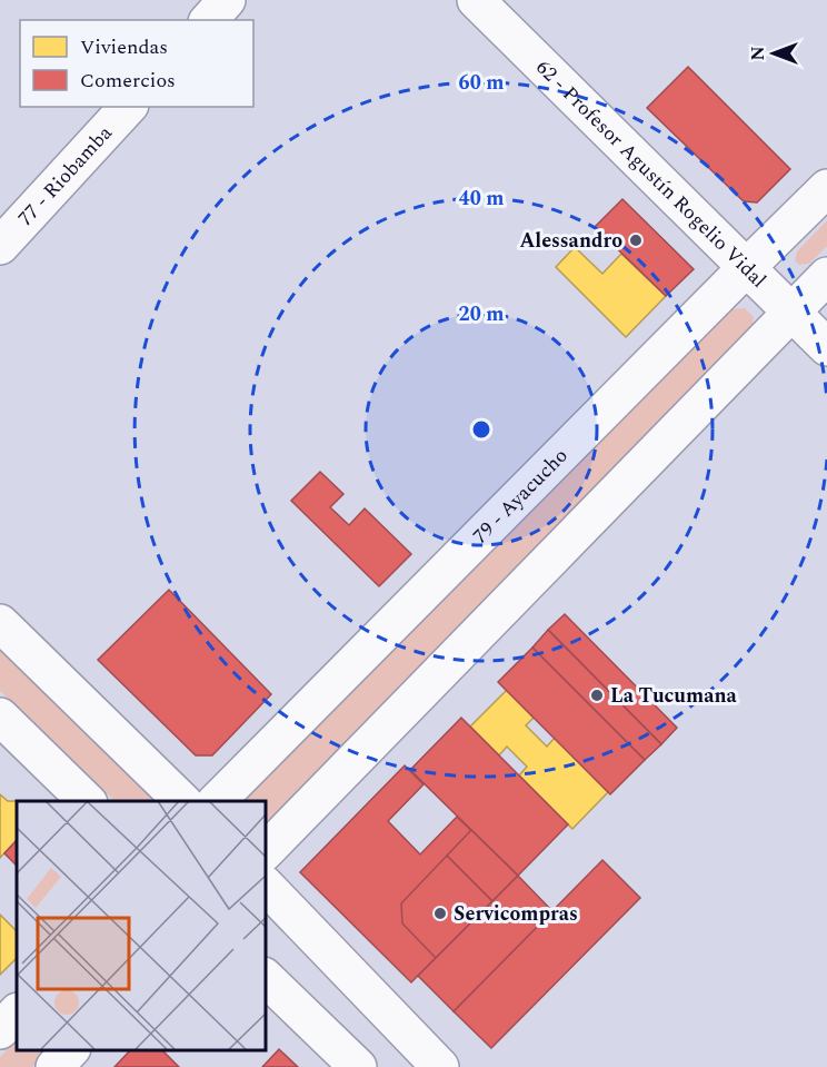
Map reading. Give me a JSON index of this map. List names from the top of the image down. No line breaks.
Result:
{"streets":{"main road":["62 - Profesor Agustín Rogelio Vidal","77 - Riobamba","79 - Ayacucho"]},"crossings":[["62 - Profesor Agustín Rogelio Vidal","79 - Ayacucho"]],"places":["Alessandro","La Tucumana","Servicompras"],"legend":["Viviendas","Comercios"],"north":"left","rings":["60 m","40 m","20 m"]}
